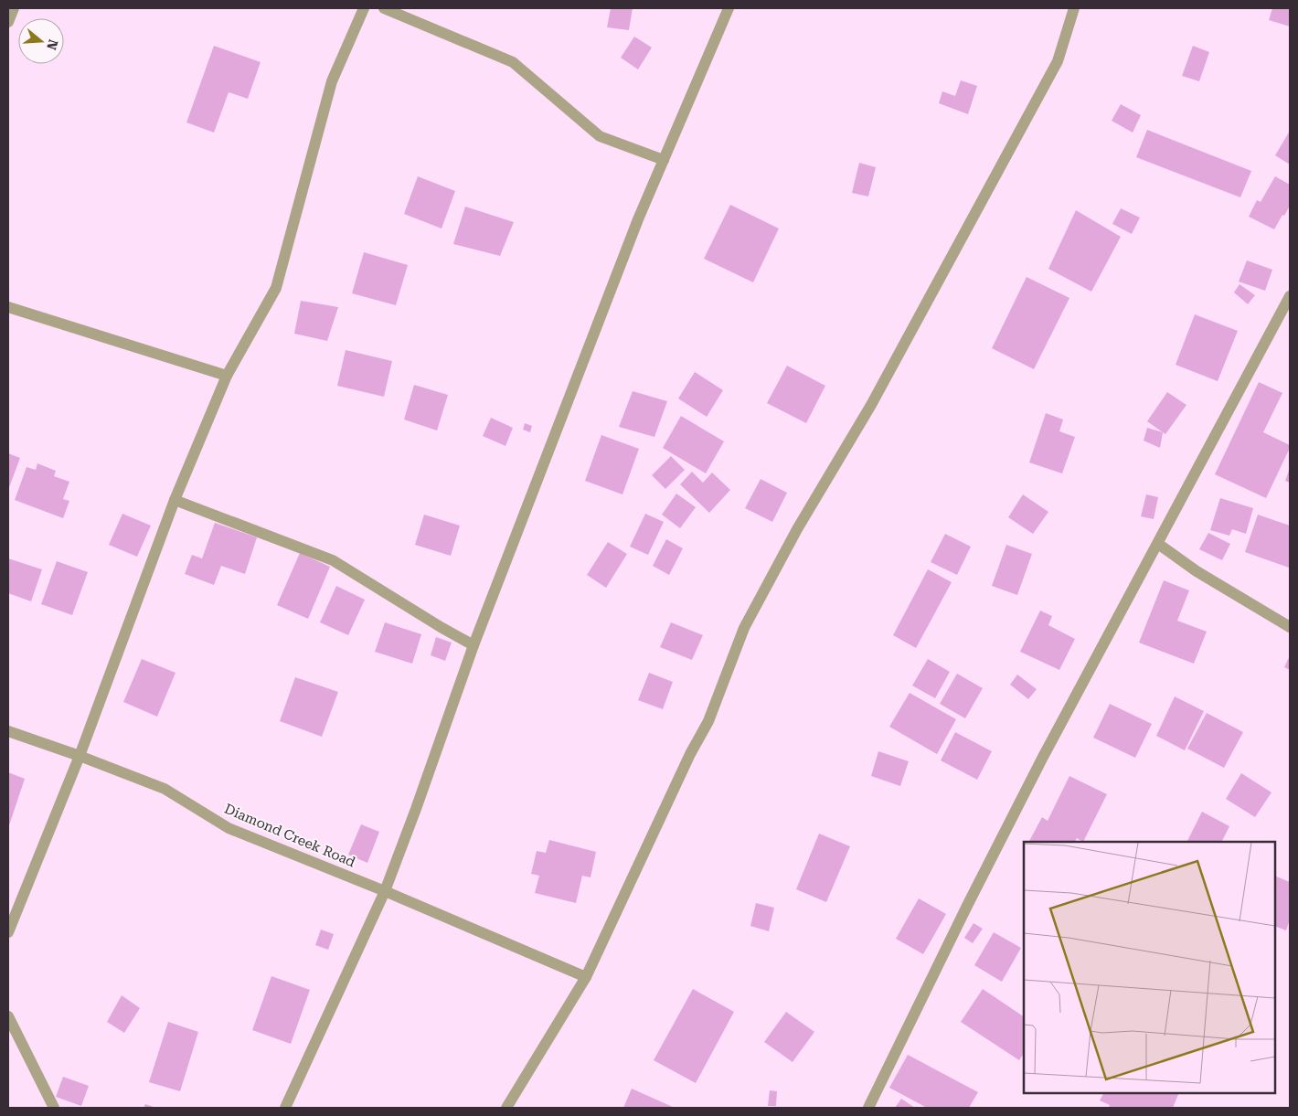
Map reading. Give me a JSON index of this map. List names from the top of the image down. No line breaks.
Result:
{"streets":{"street":["Diamond Creek Road"]},"north":"right"}
